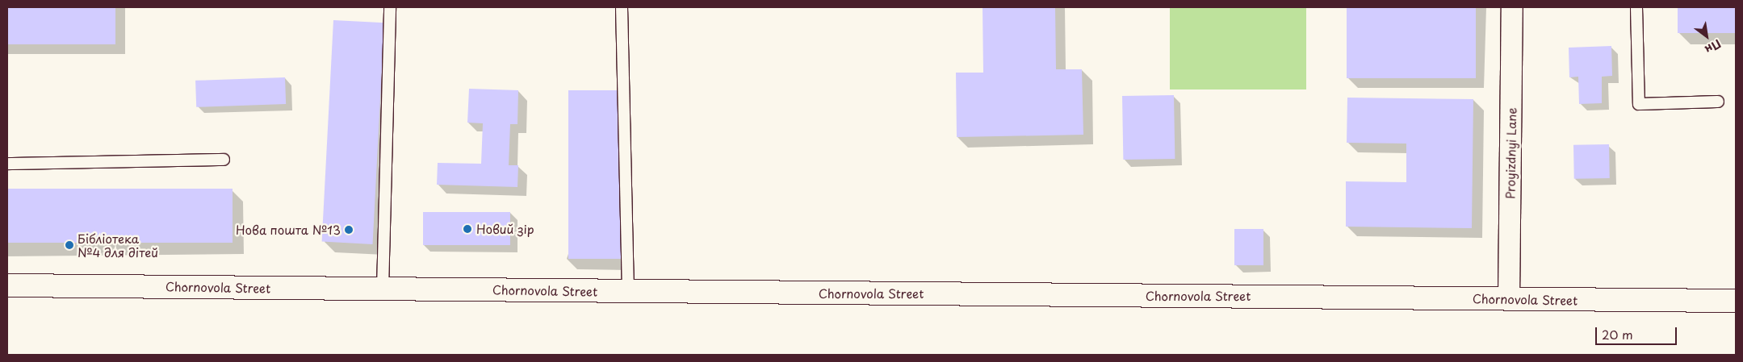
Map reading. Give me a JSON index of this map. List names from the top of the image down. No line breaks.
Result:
{"streets":{"street":["Proyizdnyi Lane","Chornovola Street"]},"crossings":[["Proyizdnyi Lane","Chornovola Street"]],"places":["Новий зір","Нова пошта №13","Бібліотека №4 для дітей"],"scale_bar":"20 m","north":"bottom right"}
